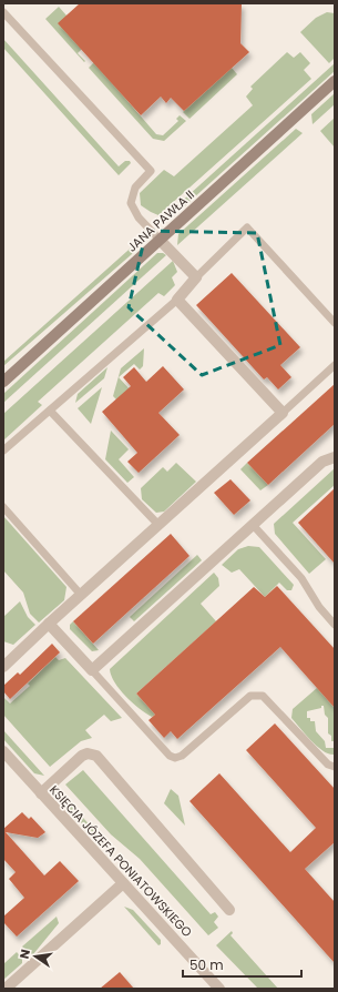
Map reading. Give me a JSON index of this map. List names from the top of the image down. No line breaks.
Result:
{"streets":{"main road":["JANA PAWŁA II"],"street":["KSIĘCIA JÓZEFA PONIATOWSKIEGO"]},"scale_bar":"50 m","north":"left"}
